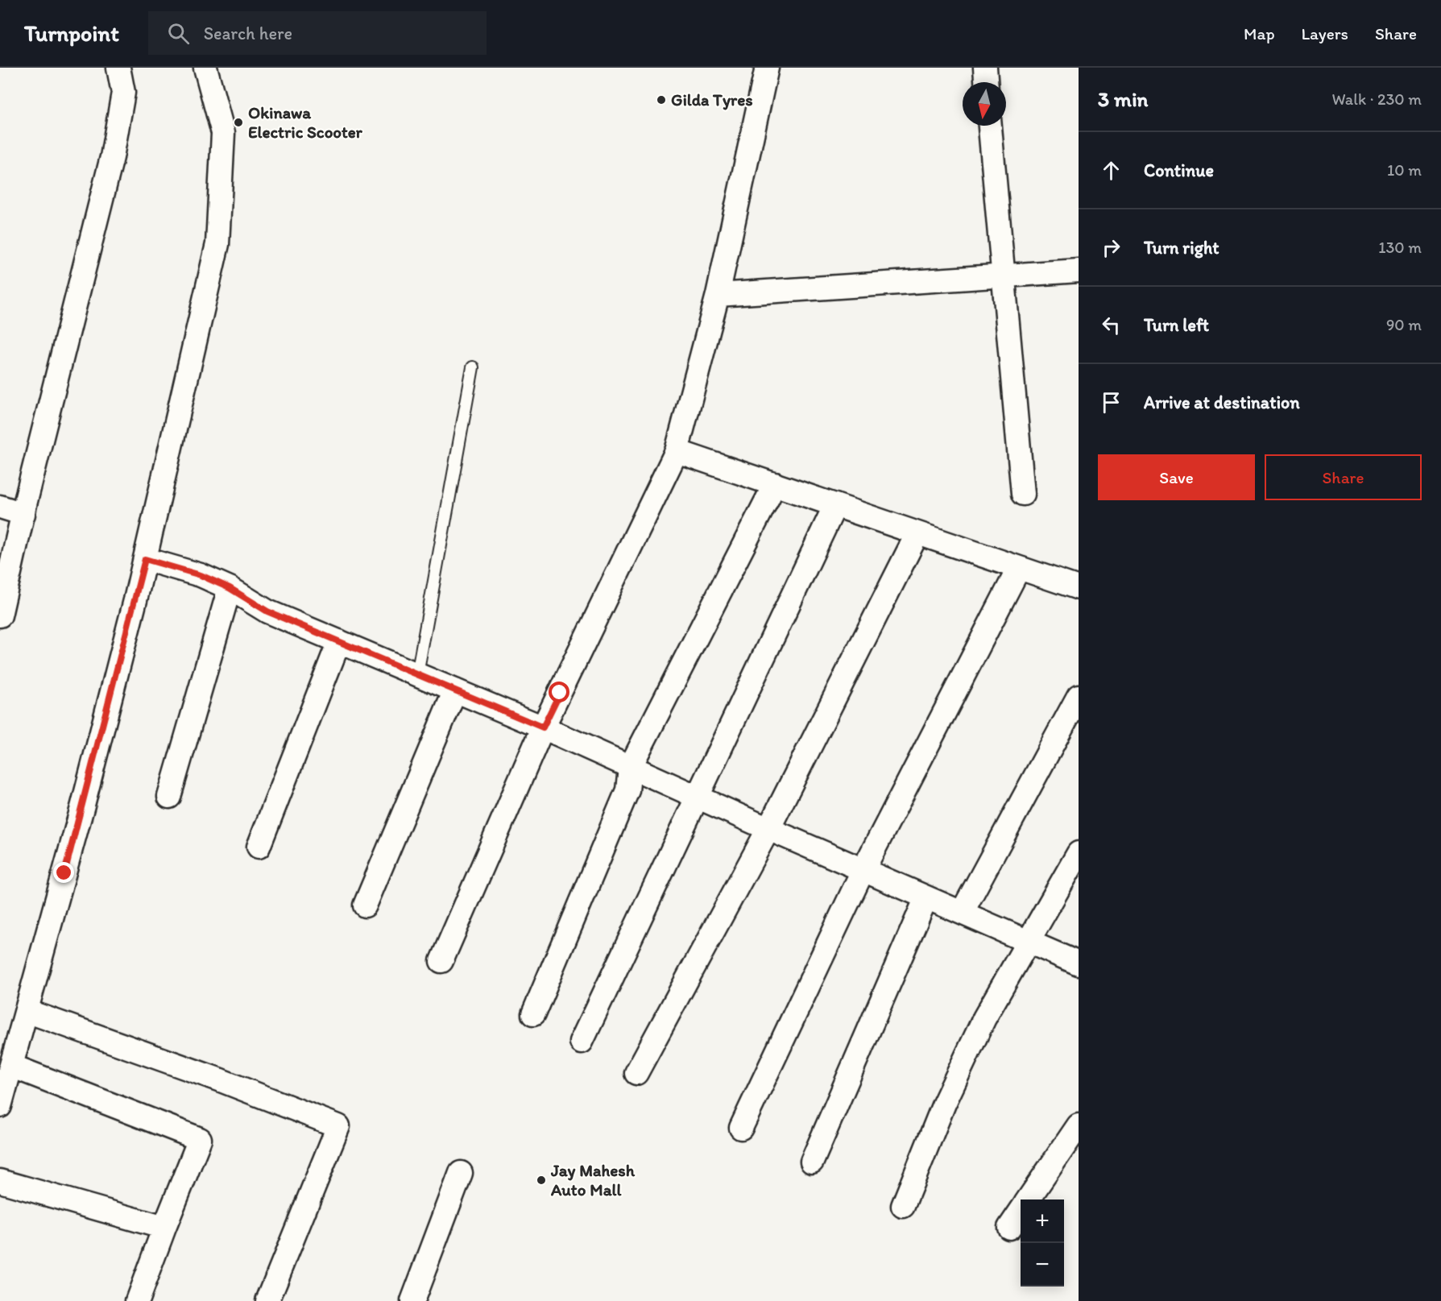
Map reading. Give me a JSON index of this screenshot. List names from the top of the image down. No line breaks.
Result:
{"places":["Gilda Tyres","Okinawa Electric Scooter","Jay Mahesh Auto Mall"],"north":"bottom","page":{"header":"Turnpoint","search":"Search here","nav":["Map","Layers","Share"],"heading":["3 min","Walk · 230 m"],"list":[["Continue","10 m"],["Turn right","130 m"],["Turn left","90 m"],"Arrive at destination"],"buttons":["Save","Share"],"map_buttons":["+","−"]}}
